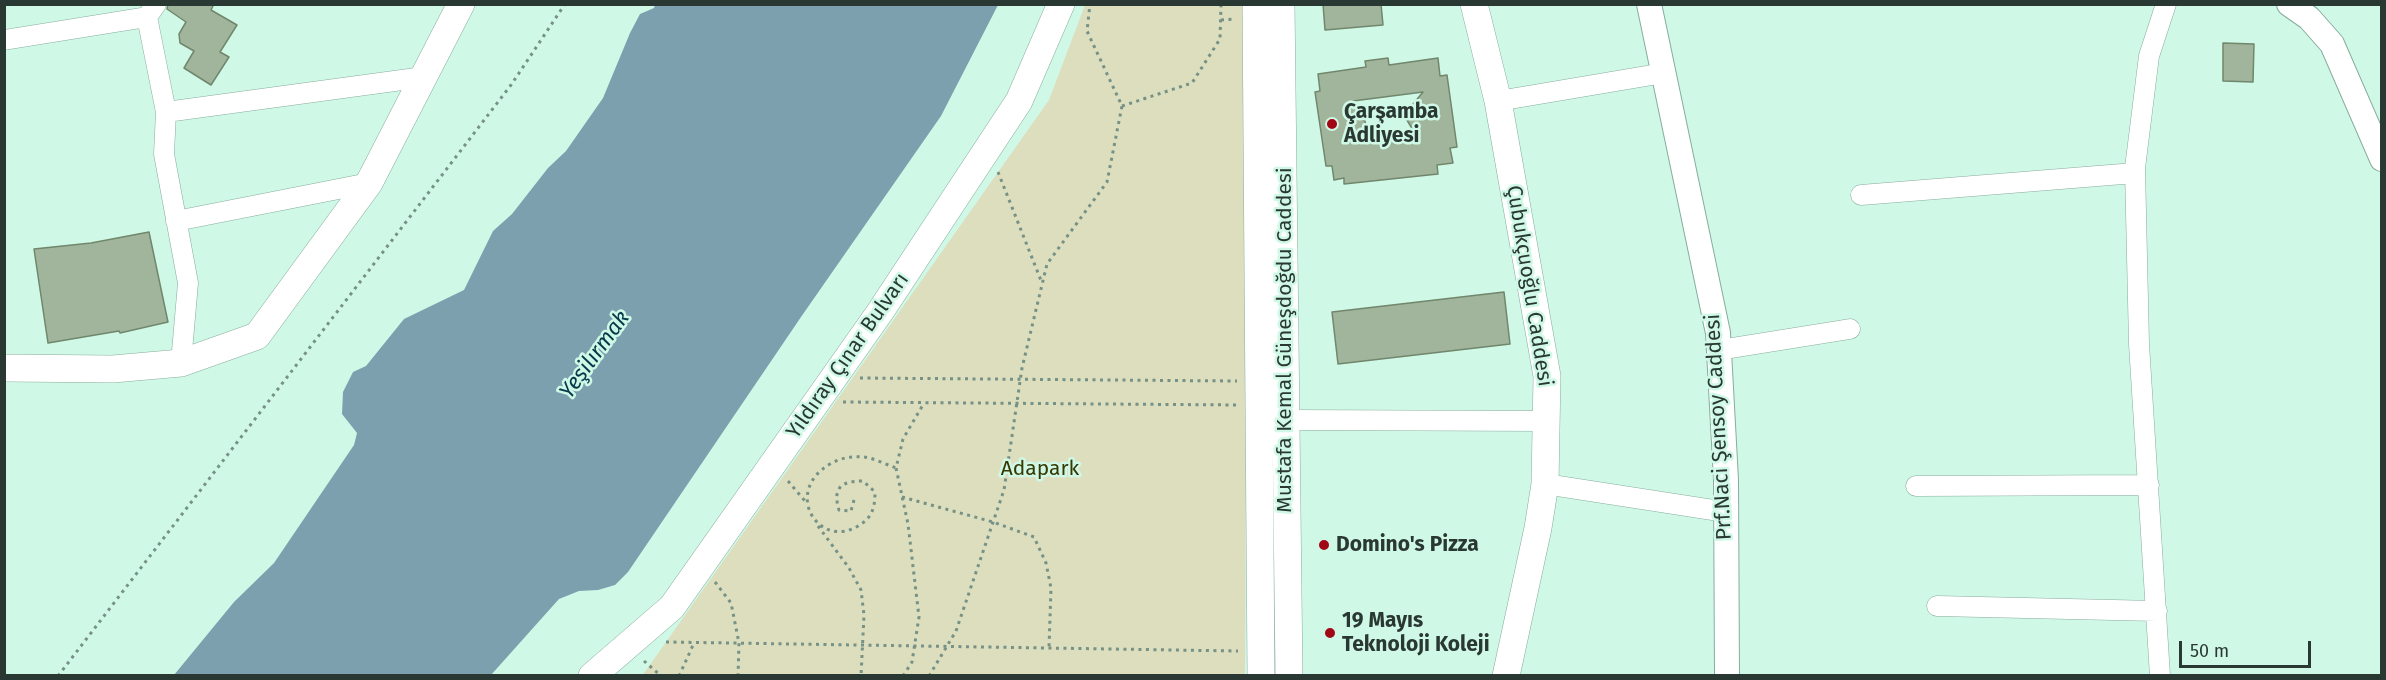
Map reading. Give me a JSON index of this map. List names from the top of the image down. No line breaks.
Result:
{"streets":{"main road":["Çubukçuoğlu Caddesi","Mustafa Kemal Güneşdoğdu Caddesi","Yıldıray Çınar Bulvarı"],"street":["Prf.Naci Şensoy Caddesi"]},"water":["Yeşilırmak"],"parks":["Adapark"],"places":["Çarşamba Adliyesi","Domino's Pizza","19 Mayıs Teknoloji Koleji"],"scale_bar":"50 m"}
